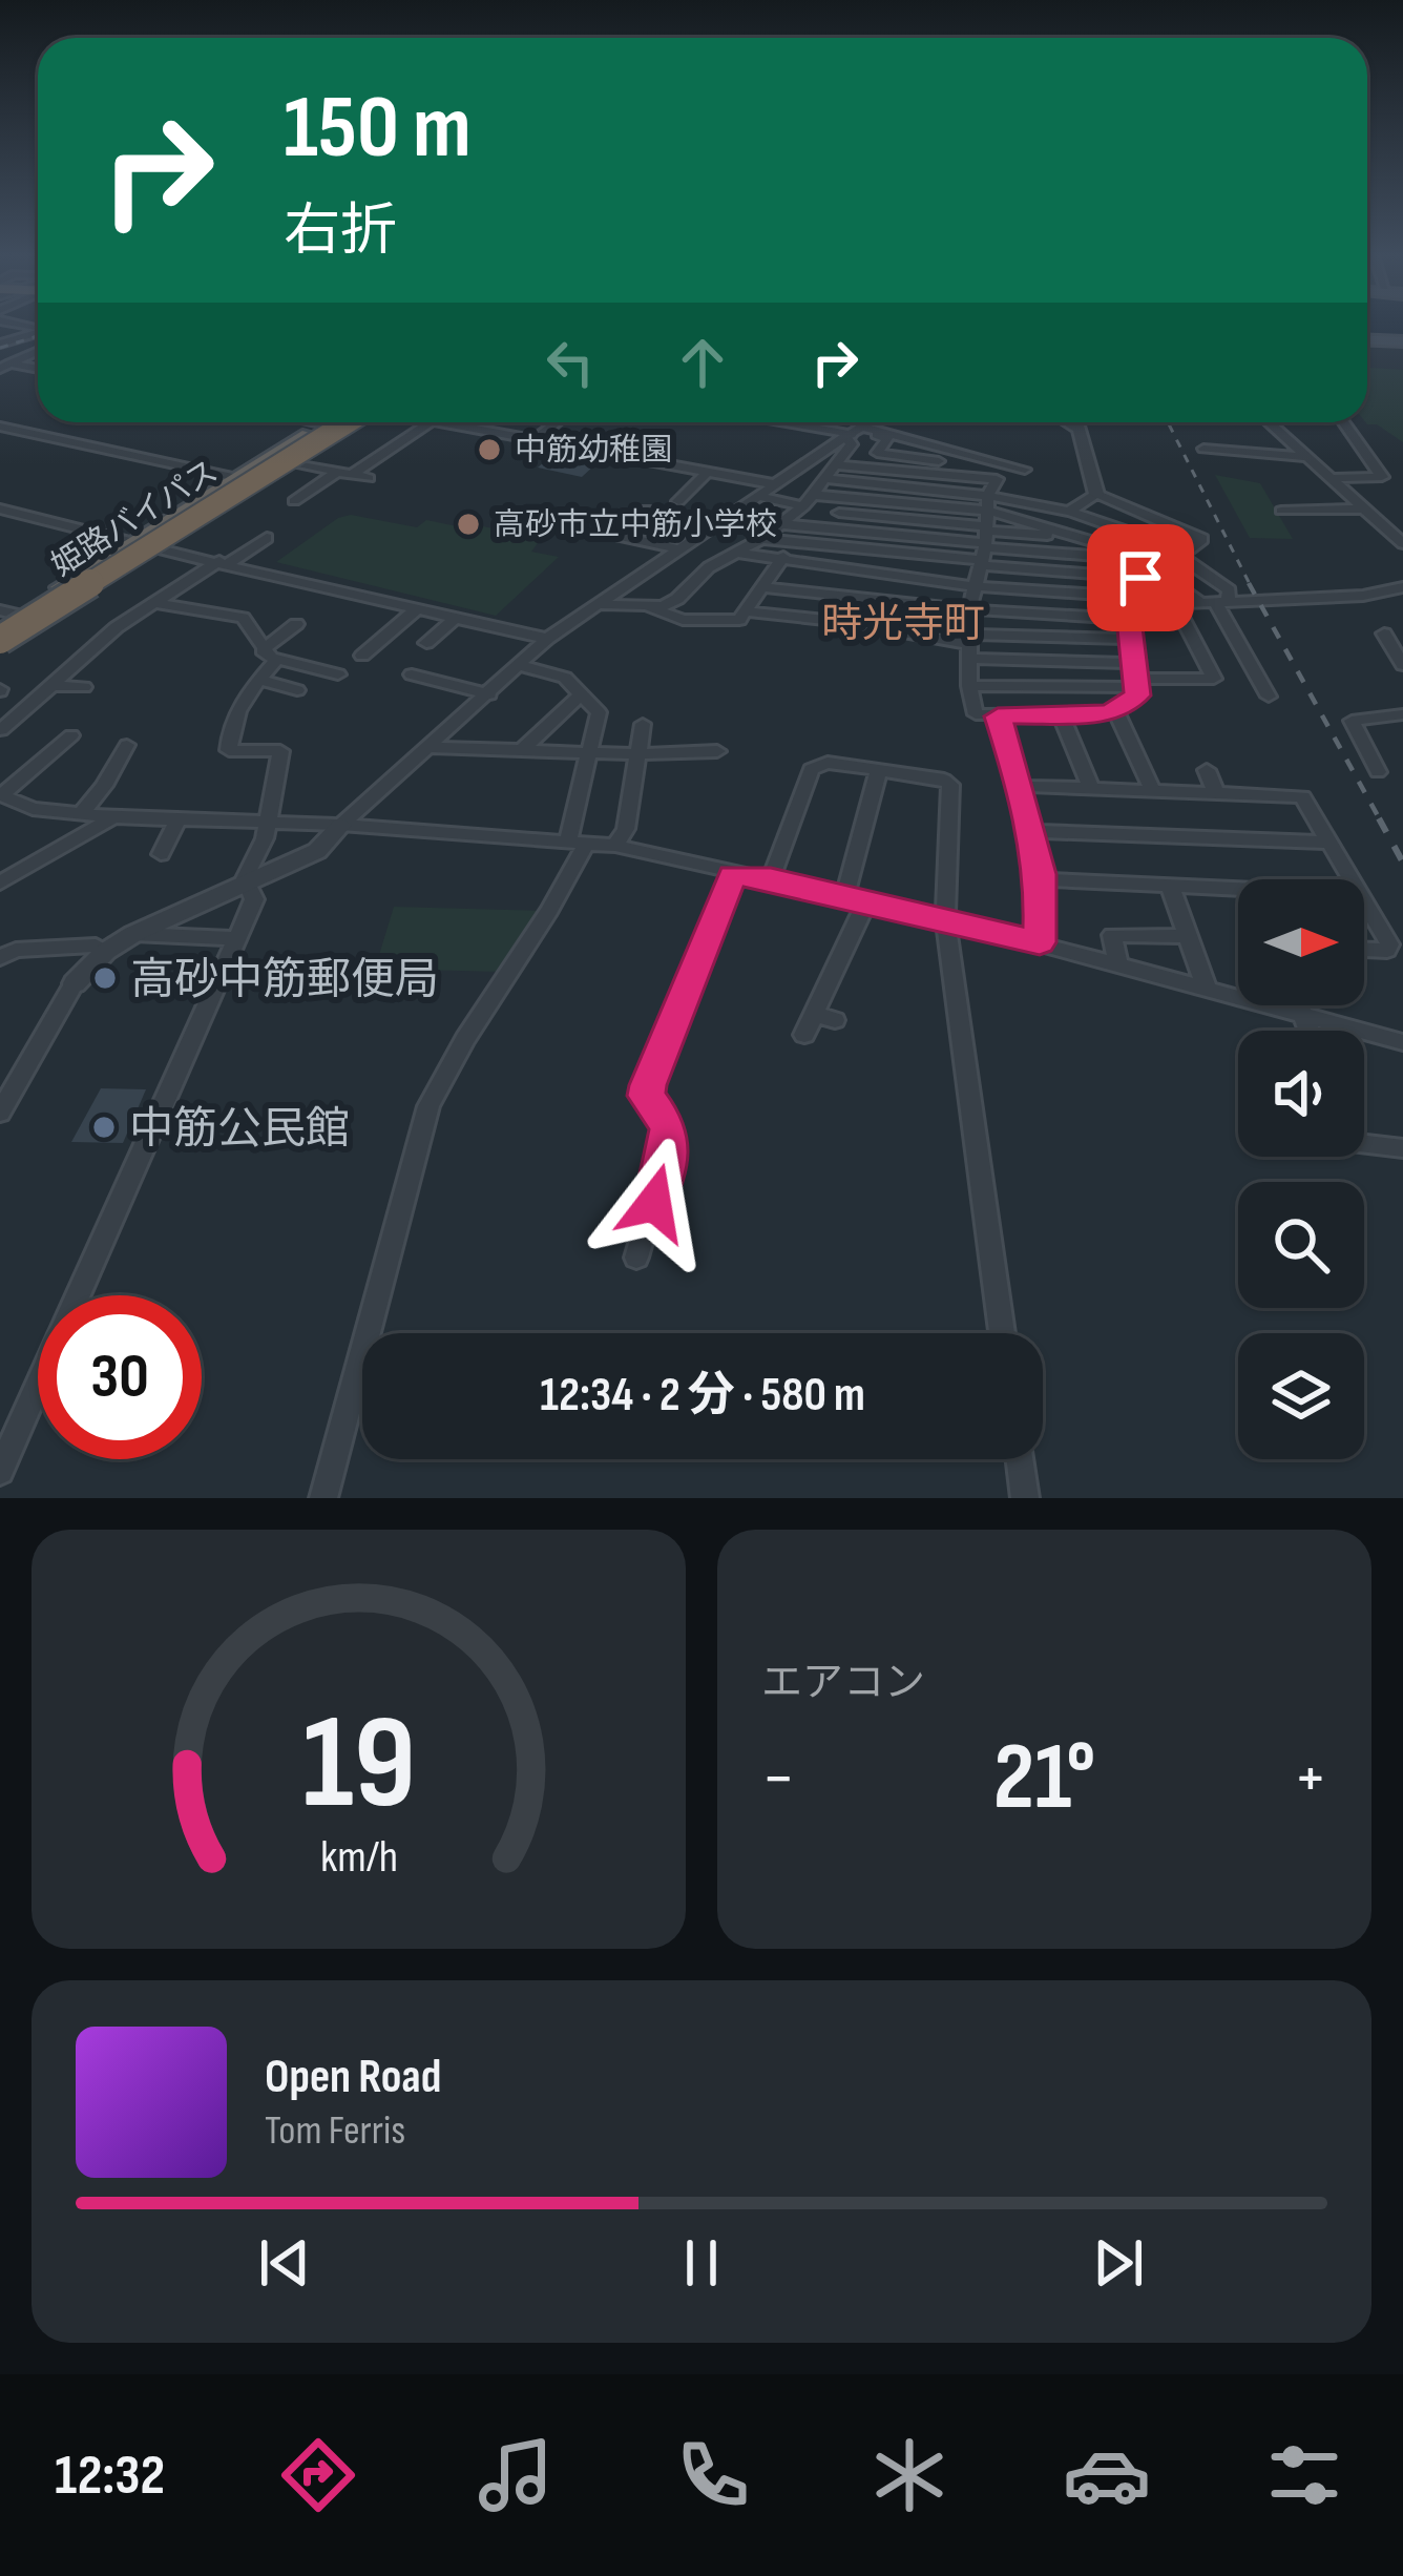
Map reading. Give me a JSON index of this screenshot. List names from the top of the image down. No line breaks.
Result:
{"streets":{"highway":["姫路バイパス"]},"districts":["時光寺町"],"places":["中筋幼稚園","高砂市立中筋小学校","高砂中筋郵便局","中筋公民館"],"north":"right","page":{"turn":["150 m","右折"],"limit":"30","trip":"12:34 · 2 分 · 580 m","tile":"エアコン","heat":["−","21°","+"],"song":["Open Road","Tom Ferris"],"tabs":"12:32","gauge":["19","km/h"]}}
